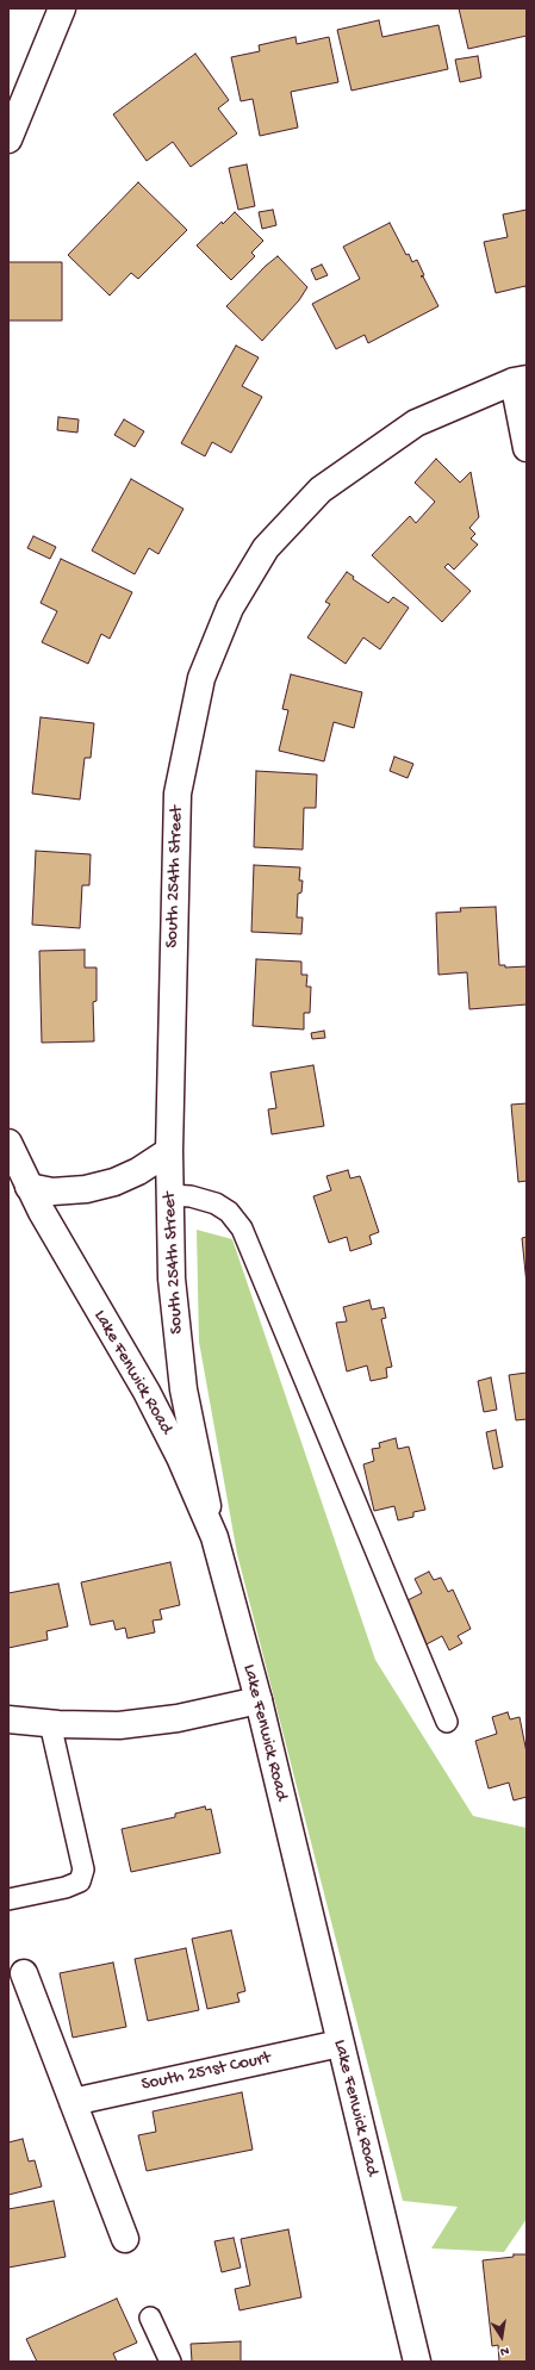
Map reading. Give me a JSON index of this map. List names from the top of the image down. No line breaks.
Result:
{"streets":{"street":["South 254th Street","Lake Fenwick Road","South 251st Court"]},"crossings":[["South 254th Street","Lake Fenwick Road"],["Lake Fenwick Road","South 251st Court"]],"north":"bottom"}
